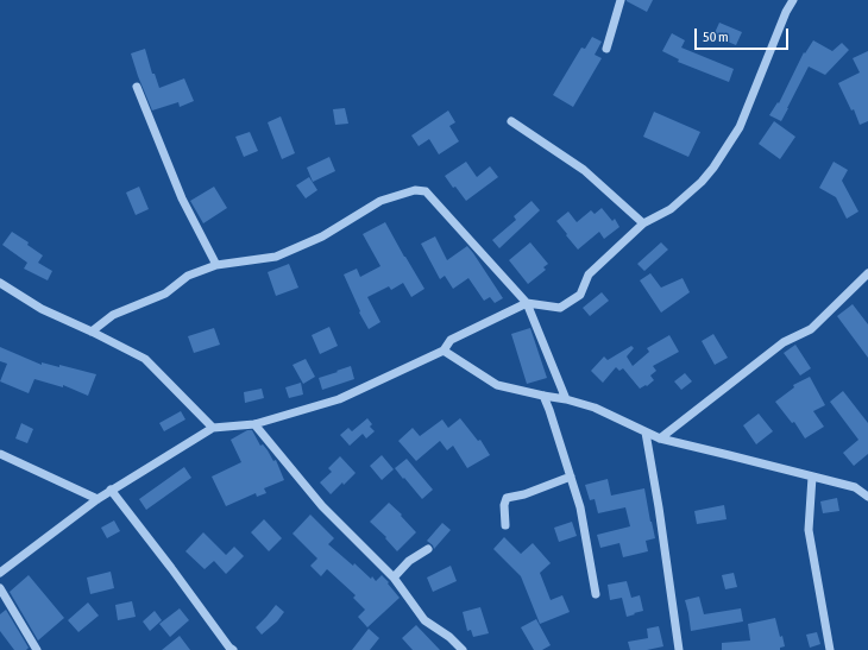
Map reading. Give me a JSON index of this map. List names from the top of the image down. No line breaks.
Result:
{"scale_bar":"50 m"}
